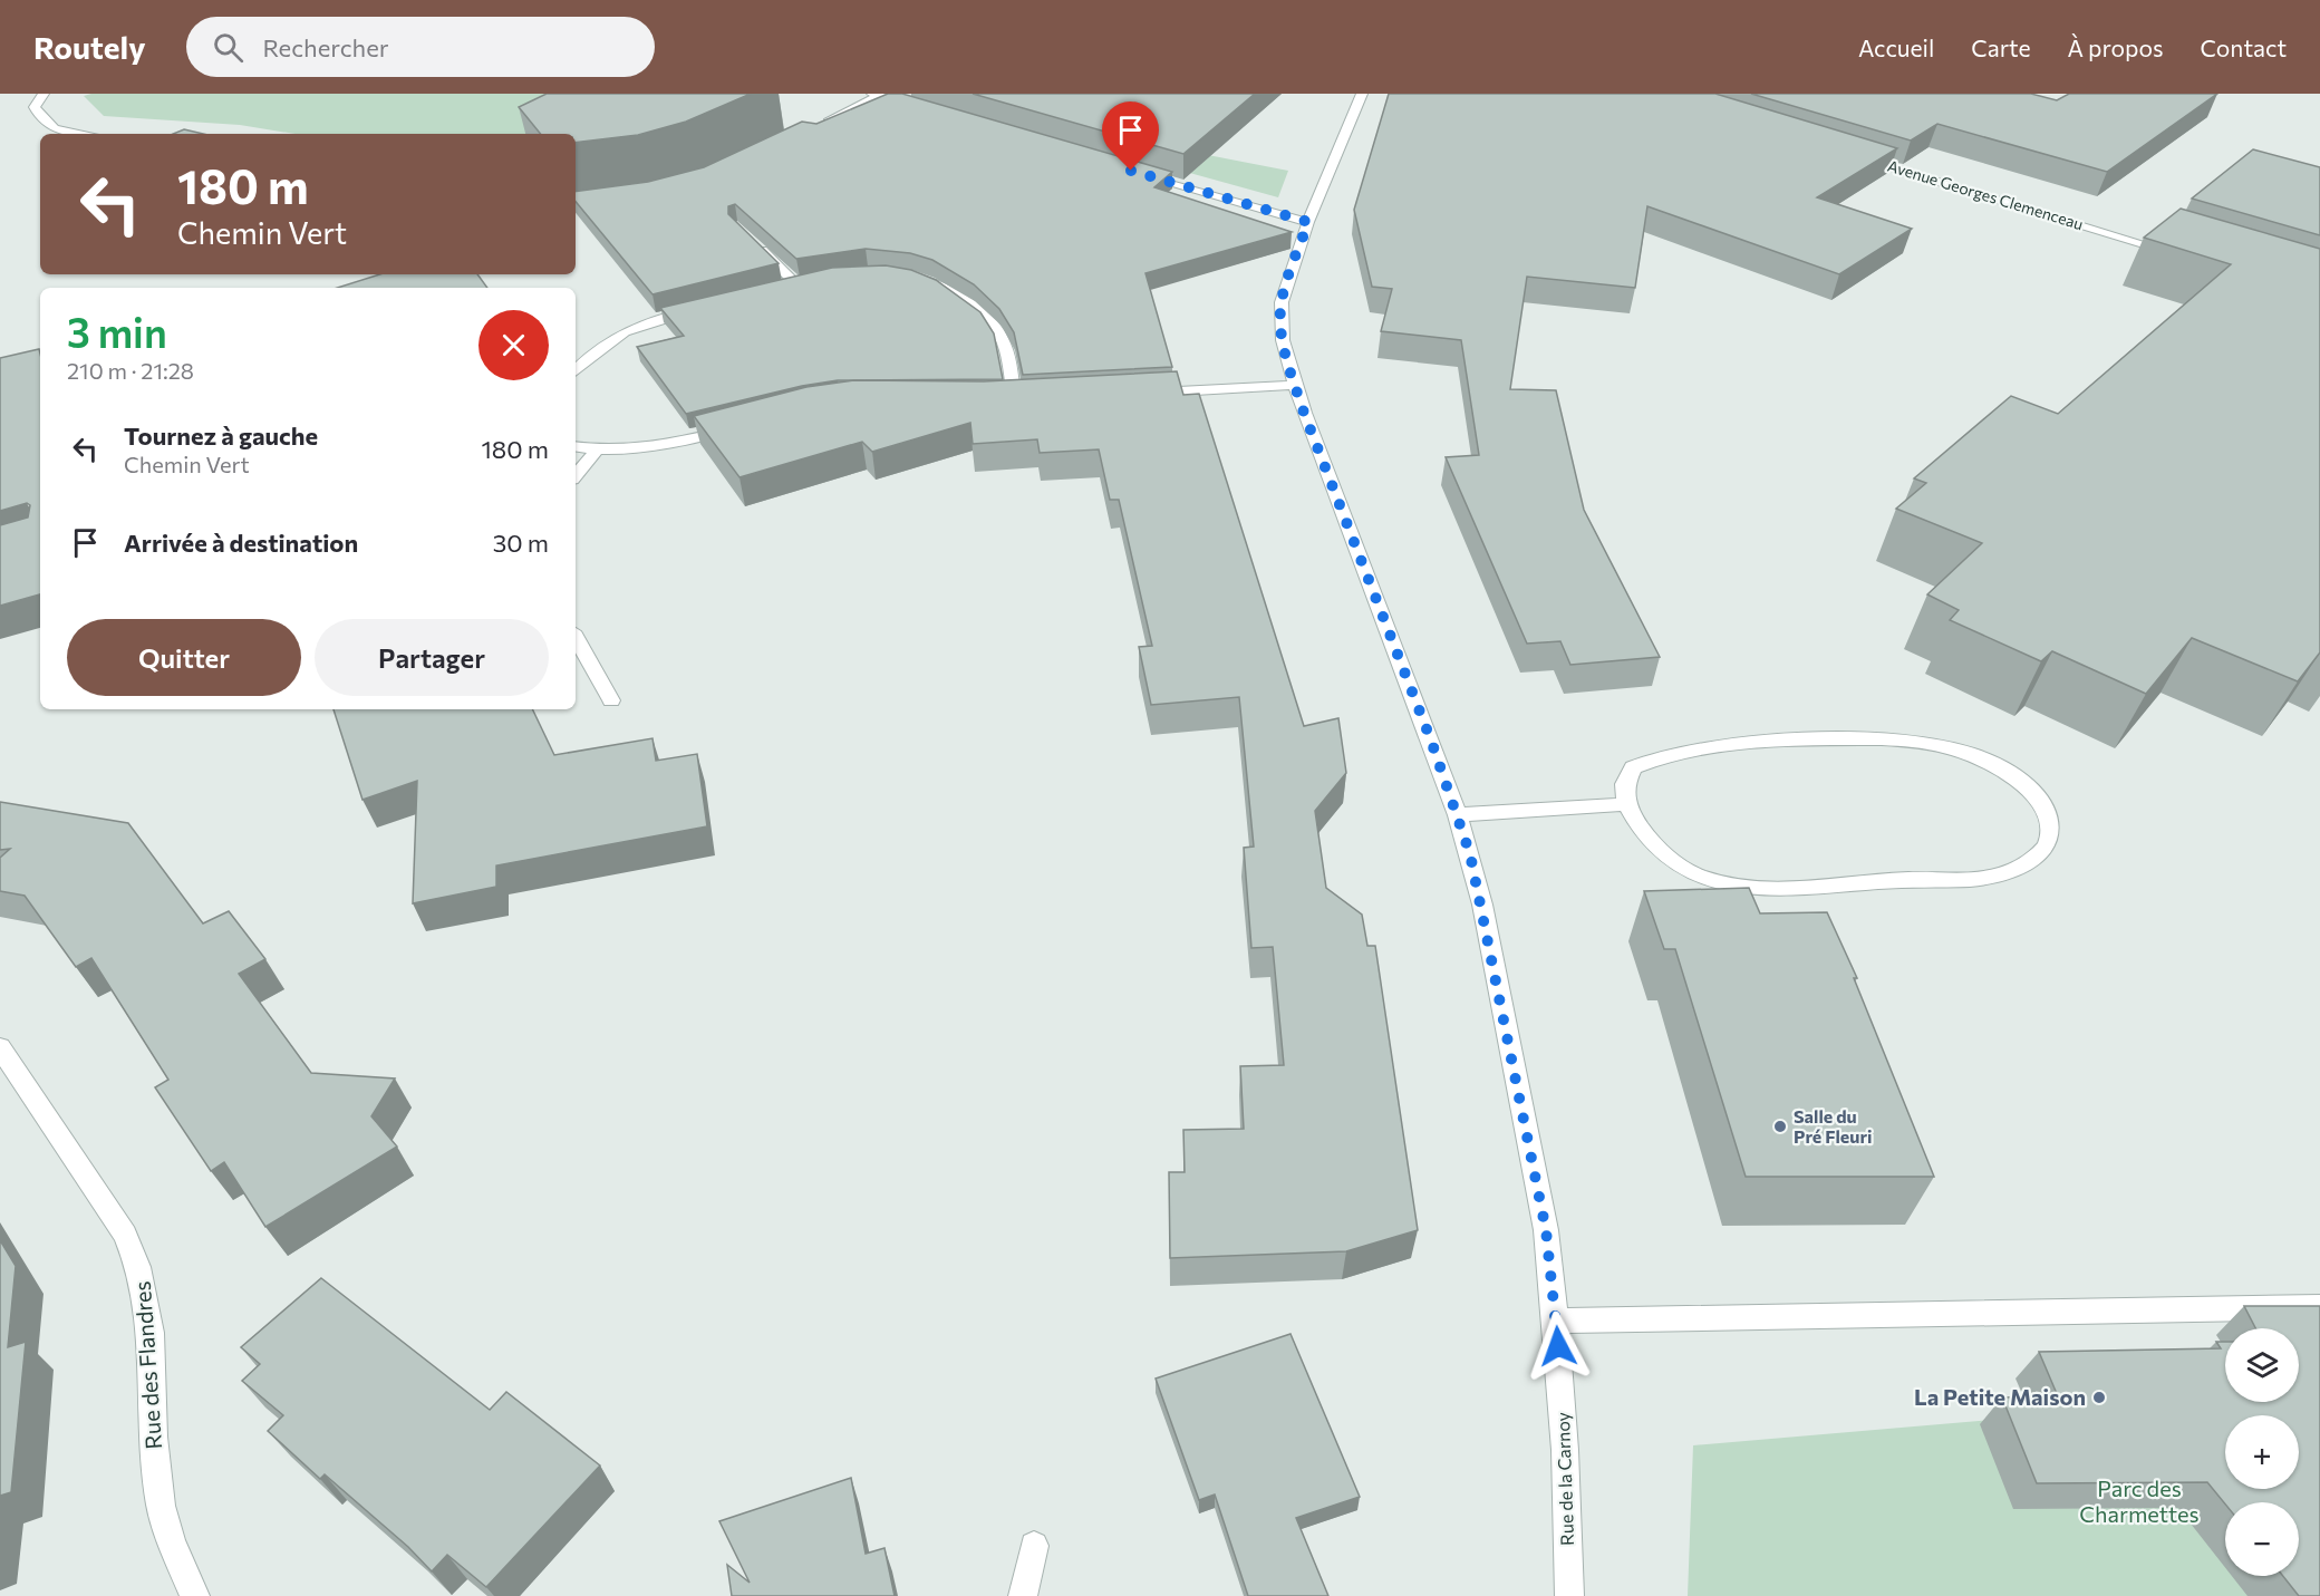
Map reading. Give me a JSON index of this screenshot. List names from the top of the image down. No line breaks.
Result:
{"streets":{"street":["Avenue Georges Clemenceau","Rue des Flandres","Rue de la Carnoy"]},"parks":["Parc des Charmettes"],"places":["Salle du Pré Fleuri","La Petite Maison"],"page":{"header":"Routely","search":"Rechercher","nav":["Accueil","Carte","À propos","Contact"],"turn":["180 m","Chemin Vert"],"heading":["3 min","210 m · 21:28"],"list":[{"name":"Tournez à gauche","note":"Chemin Vert","value":"180 m"},{"name":"Arrivée à destination","value":"30 m"}],"buttons":["Quitter","Partager"],"map_buttons":["+","−"]}}
